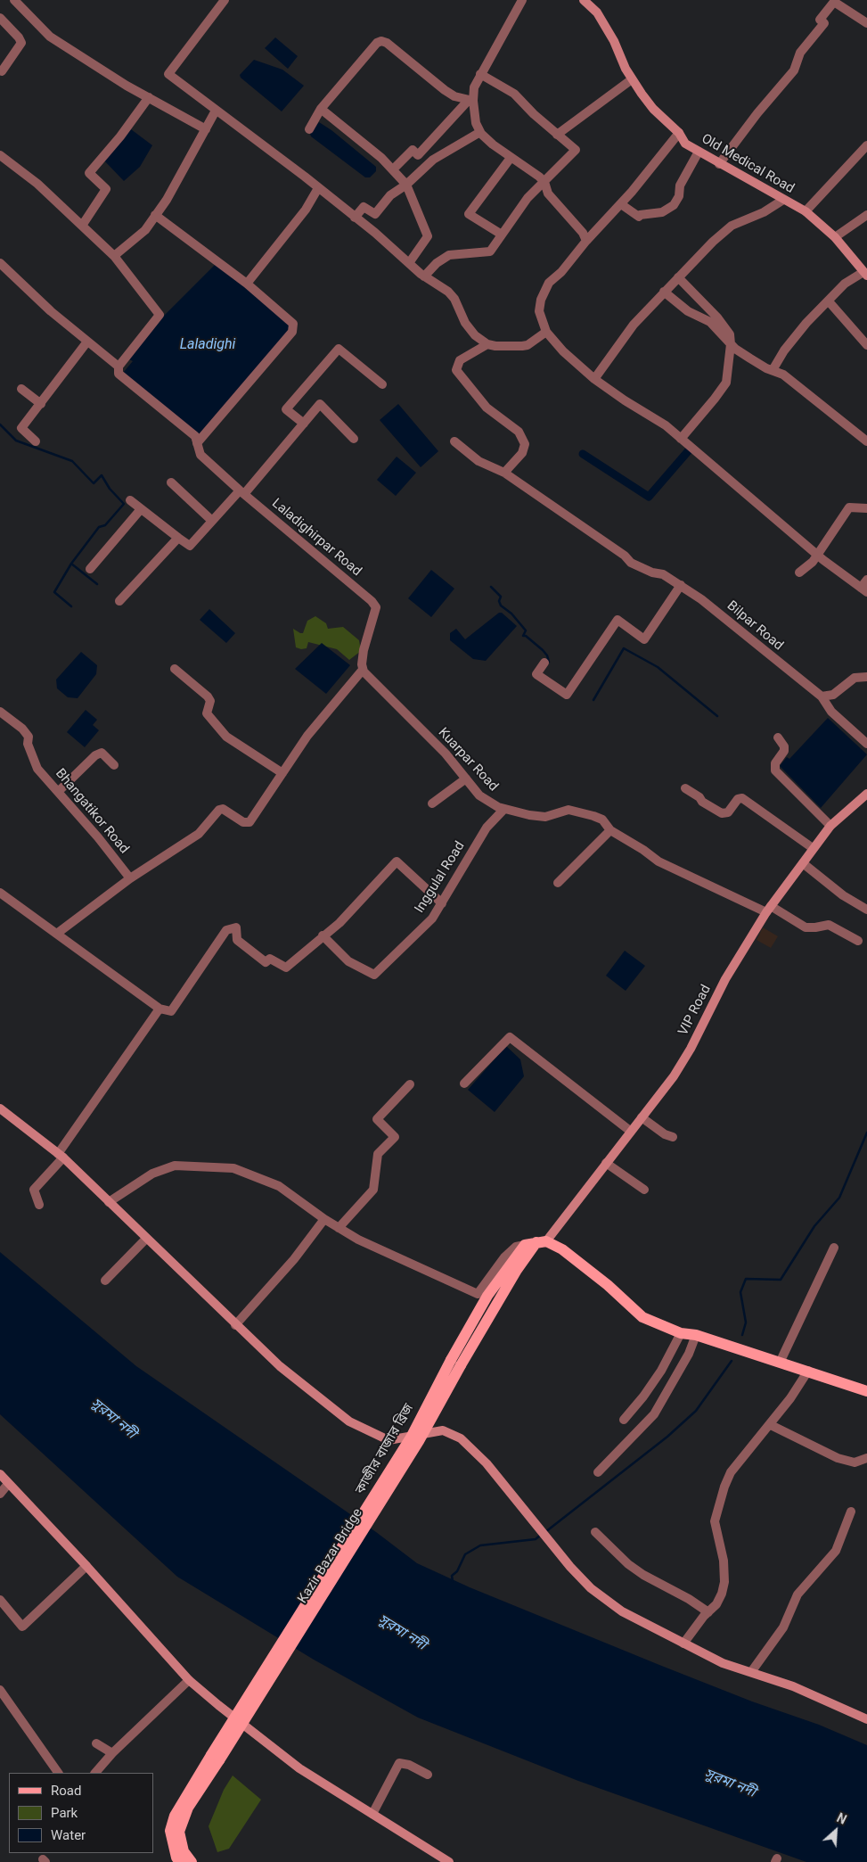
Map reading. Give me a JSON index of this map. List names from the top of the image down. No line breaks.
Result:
{"streets":{"main road":["কাজীর বাজার ব্রিজ","Kazir Bazar Bridge"],"street":["Old Medical Road","Laladighirpar Road","Bilpar Road","Kuarpar Road","Bhangatikor Road","Inggulal Road","VIP Road"]},"crossings":[["Laladighirpar Road","Kuarpar Road"],["Kuarpar Road","Inggulal Road"],["Kuarpar Road","VIP Road"],["VIP Road","Kazir Bazar Bridge"],["কাজীর বাজার ব্রিজ","Kazir Bazar Bridge"]],"water":["Laladighi","সুরমা নদী"],"legend":["Road","Park","Water"],"north":"top right"}
